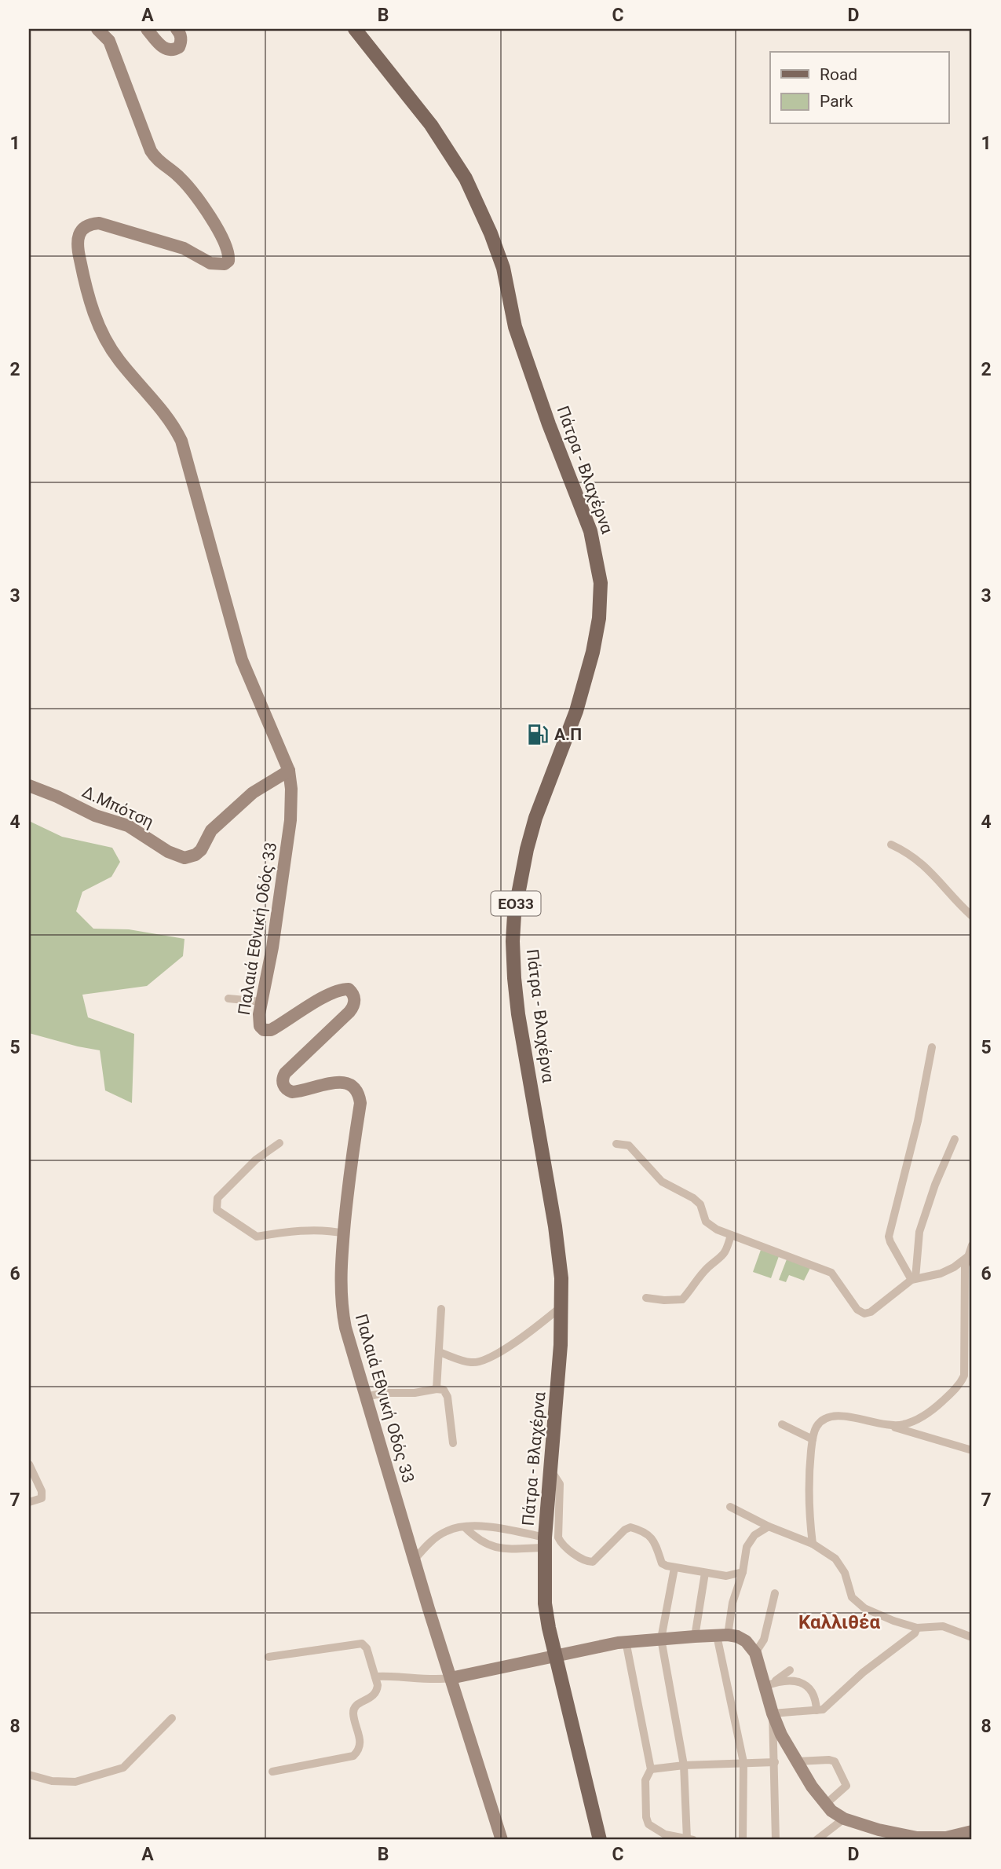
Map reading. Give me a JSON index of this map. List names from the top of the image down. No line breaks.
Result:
{"streets":{"main road":["Πάτρα - Βλαχέρνα","Δ.Μπότση","ΕΟ33","Παλαιά Εθνική Οδός 33"]},"crossings":[["Δ.Μπότση","Παλαιά Εθνική Οδός 33"]],"districts":["Καλλιθέα"],"places":{"fuel station":["Α.Π"]},"legend":["Road","Park"],"grid":{"columns":["A","B","C","D"],"rows":["1","2","3","4","5","6","7","8"]}}
